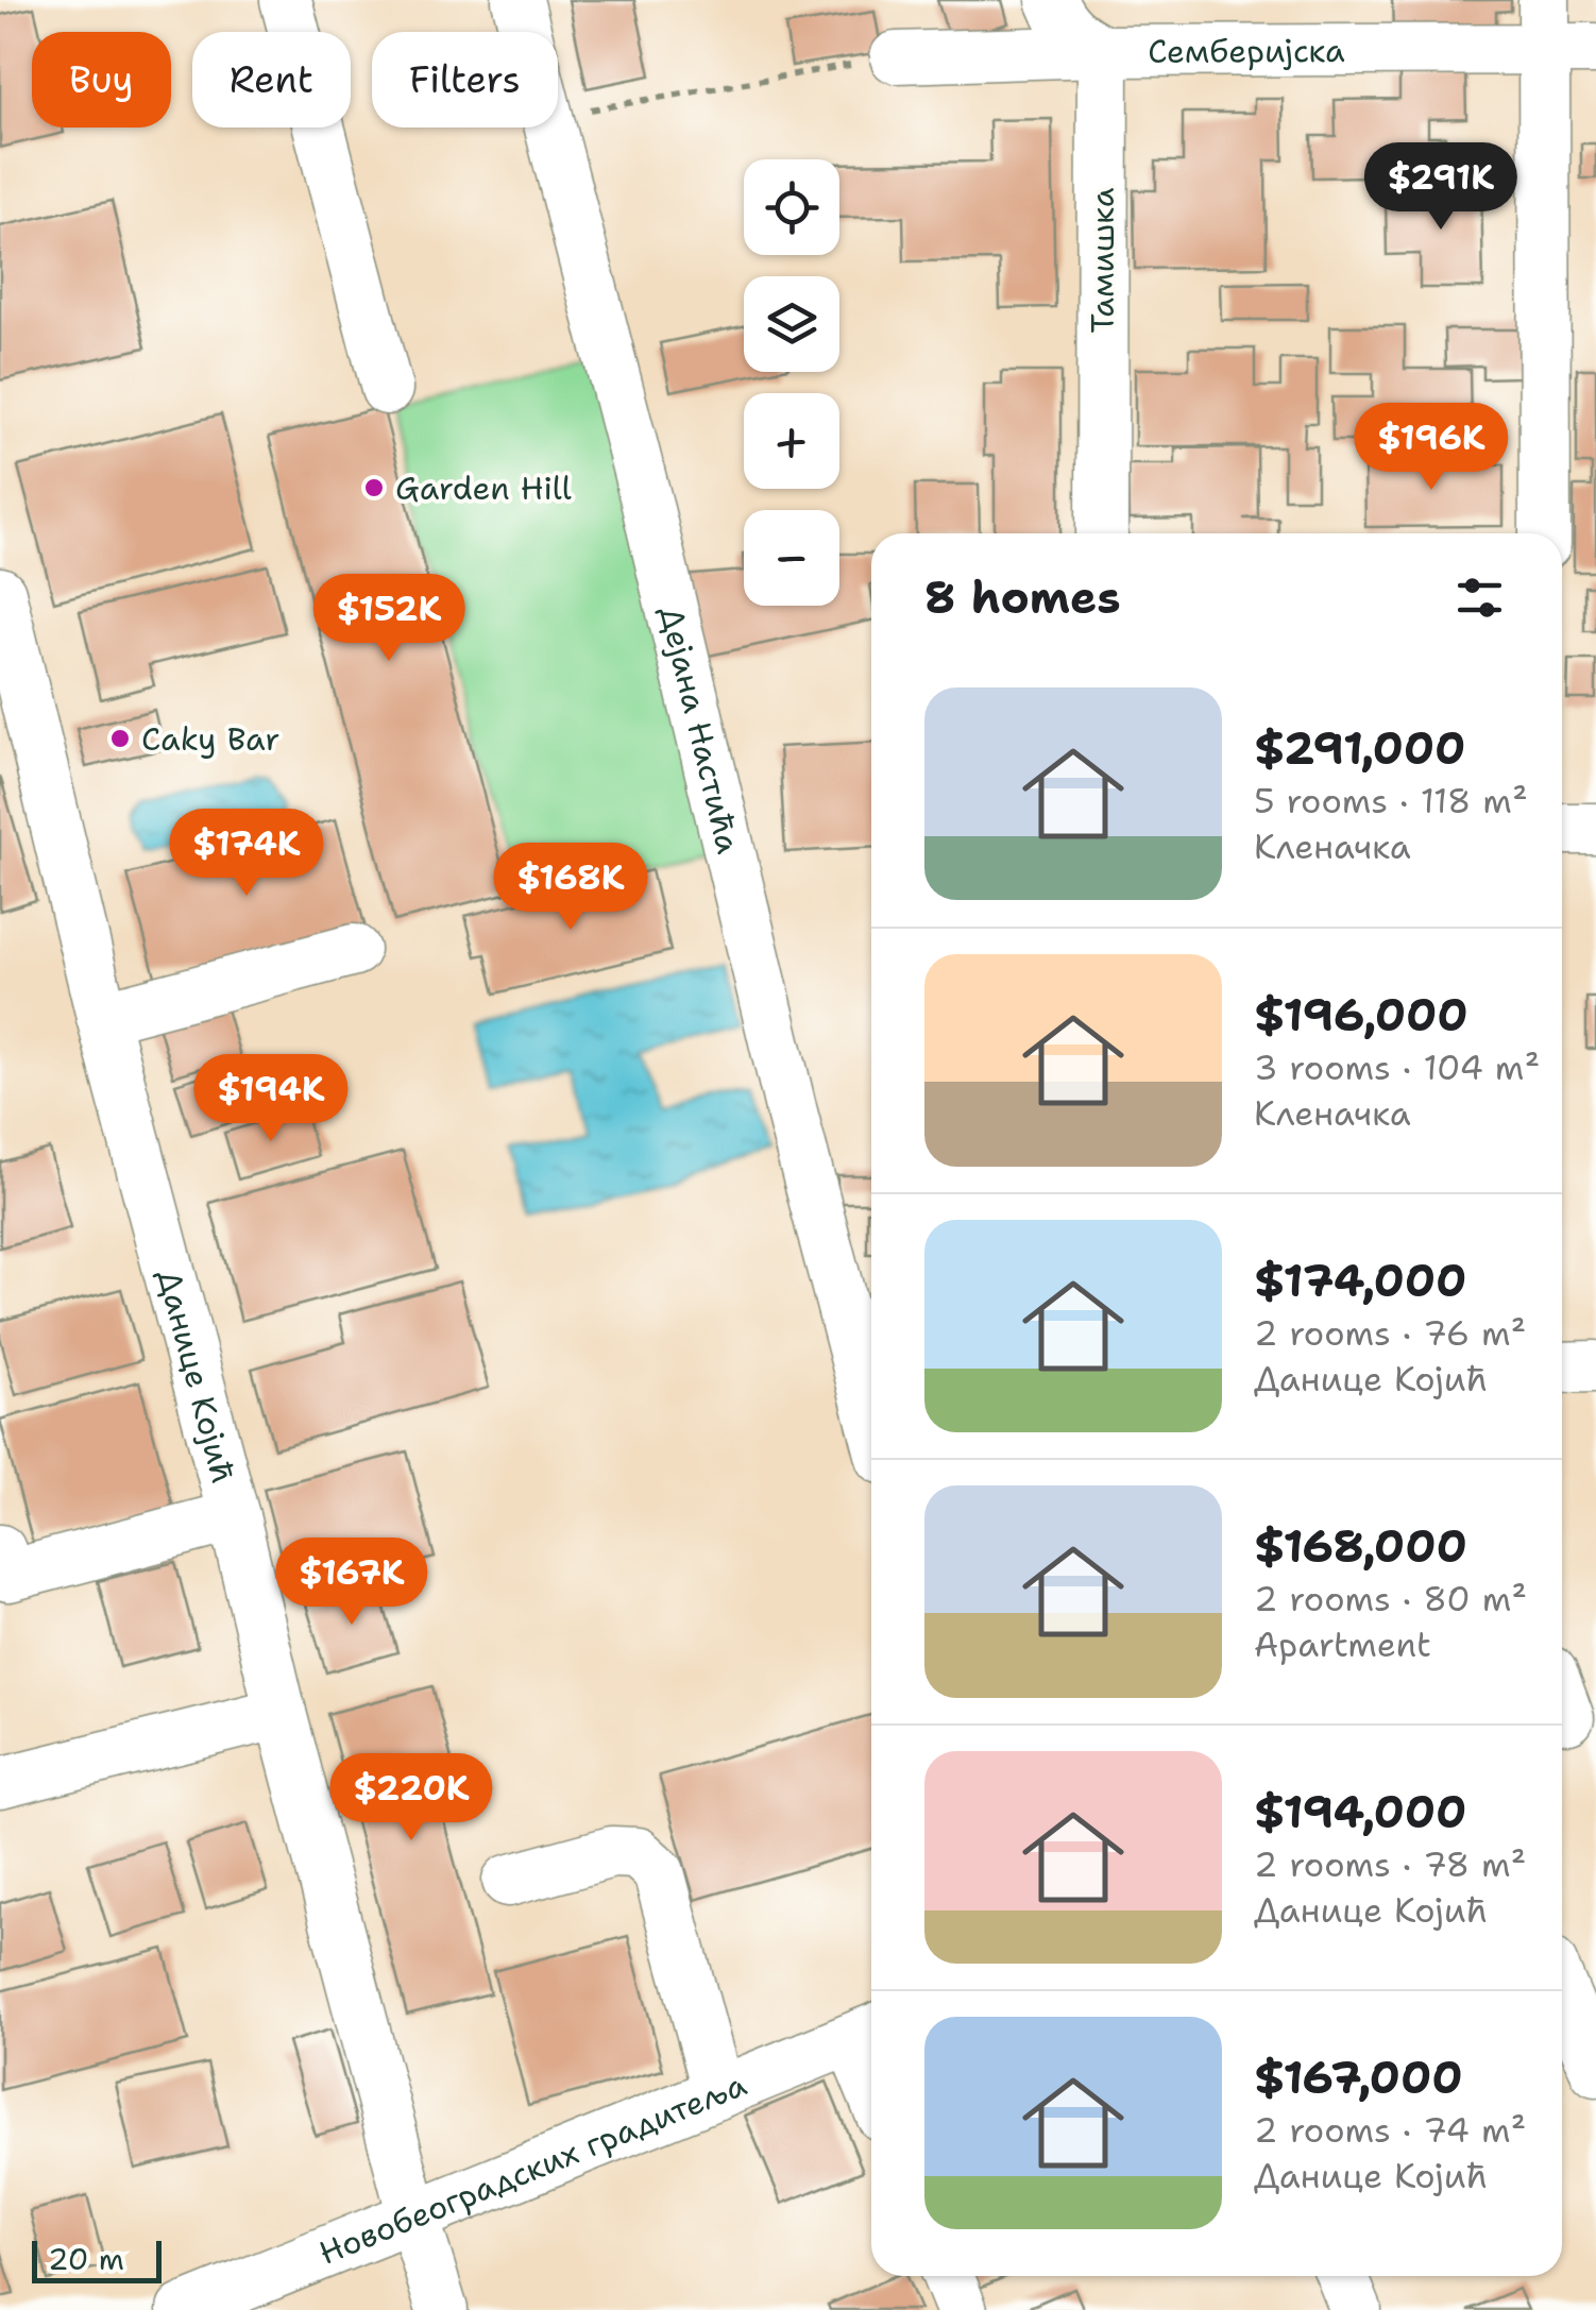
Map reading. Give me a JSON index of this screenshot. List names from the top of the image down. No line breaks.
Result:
{"streets":{"street":["Семберијска","Тамишка","Дејана Настића","Данице Којић","Новобеоградских градитеља"]},"crossings":[["Семберијска","Тамишка"],["Данице Којић","Новобеоградских градитеља"]],"places":["Garden Hill","Caky Bar"],"scale_bar":"20 m","page":{"chip":["Buy","Rent","Filters"],"price":["$291K","$196K","$152K","$174K","$168K","$194K","$167K","$220K"],"map_buttons":["+","−"],"heading":"8 homes","list":[{"name":"$291,000","note":"5 rooms · 118 m² · Кленачка"},{"name":"$196,000","note":"3 rooms · 104 m² · Кленачка"},{"name":"$174,000","note":"2 rooms · 76 m² · Данице Којић"},{"name":"$168,000","note":"2 rooms · 80 m² · Apartment"},{"name":"$194,000","note":"2 rooms · 78 m² · Данице Којић"},{"name":"$167,000","note":"2 rooms · 74 m² · Данице Којић"}],"scale":"20 m"}}
